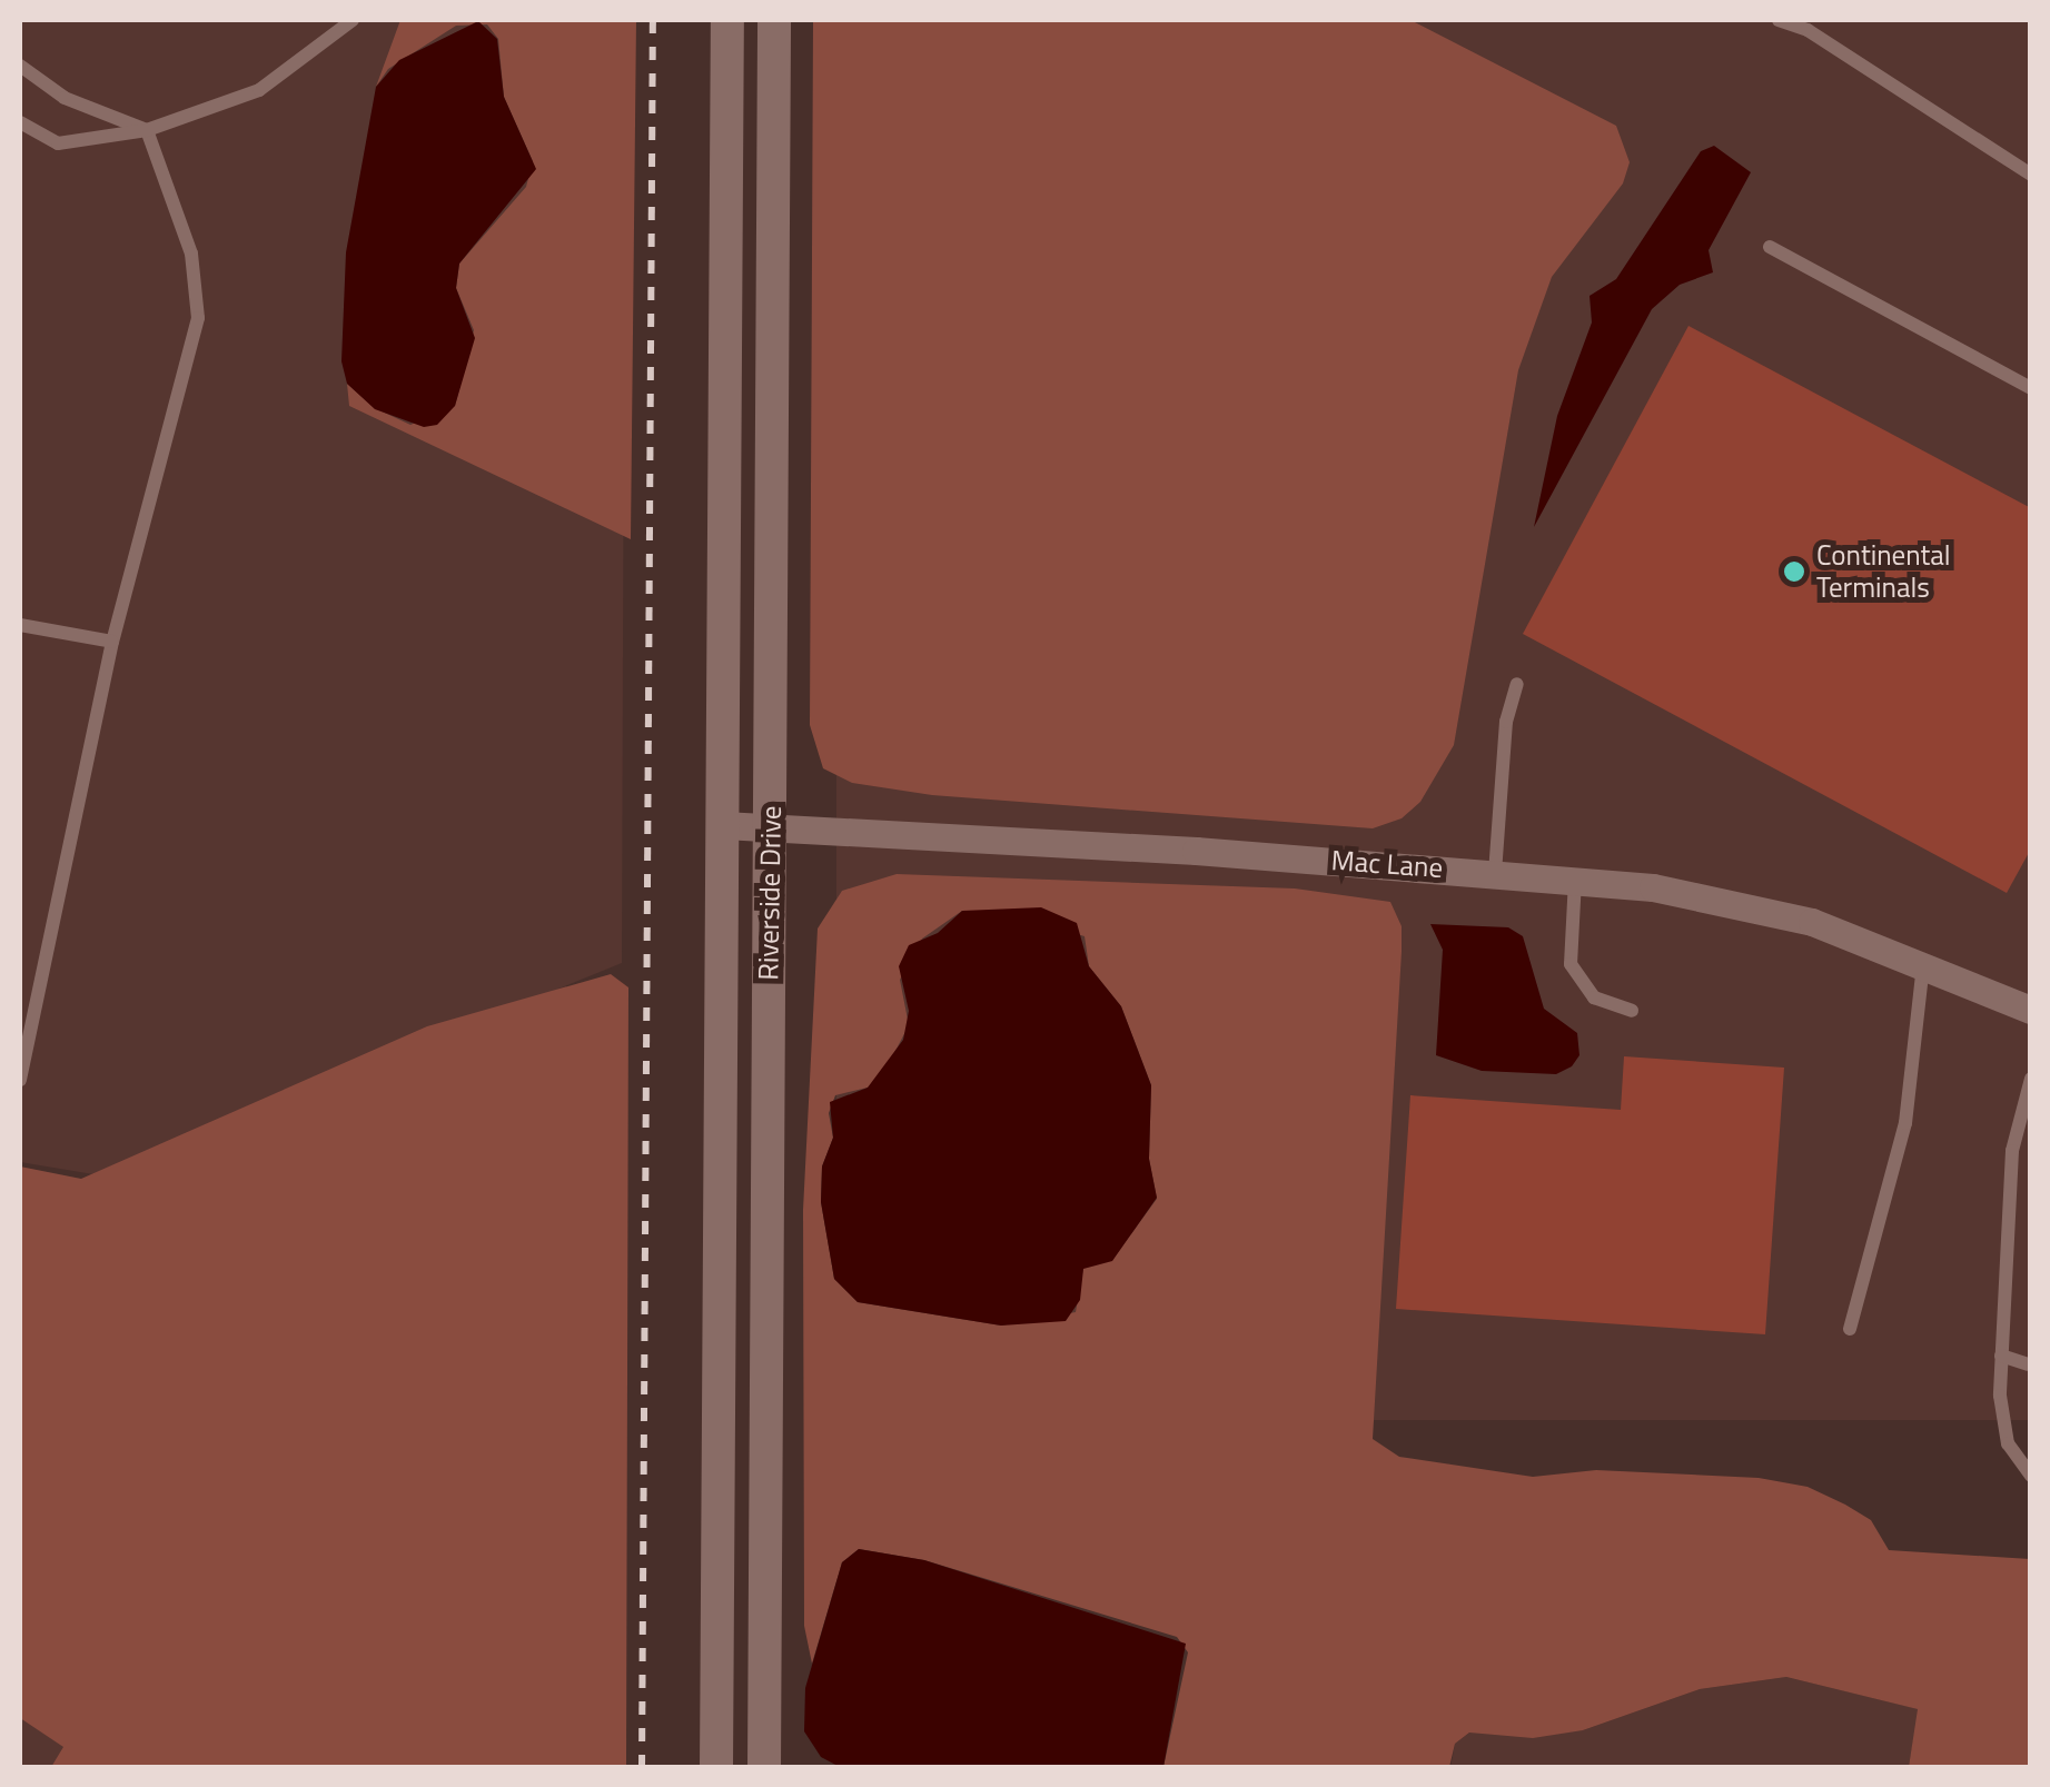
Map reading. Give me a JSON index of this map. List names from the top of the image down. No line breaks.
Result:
{"streets":{"main road":["Riverside Drive"],"street":["Mac Lane"]},"crossings":[["Mac Lane","Riverside Drive"]],"places":["Continental Terminals"]}
